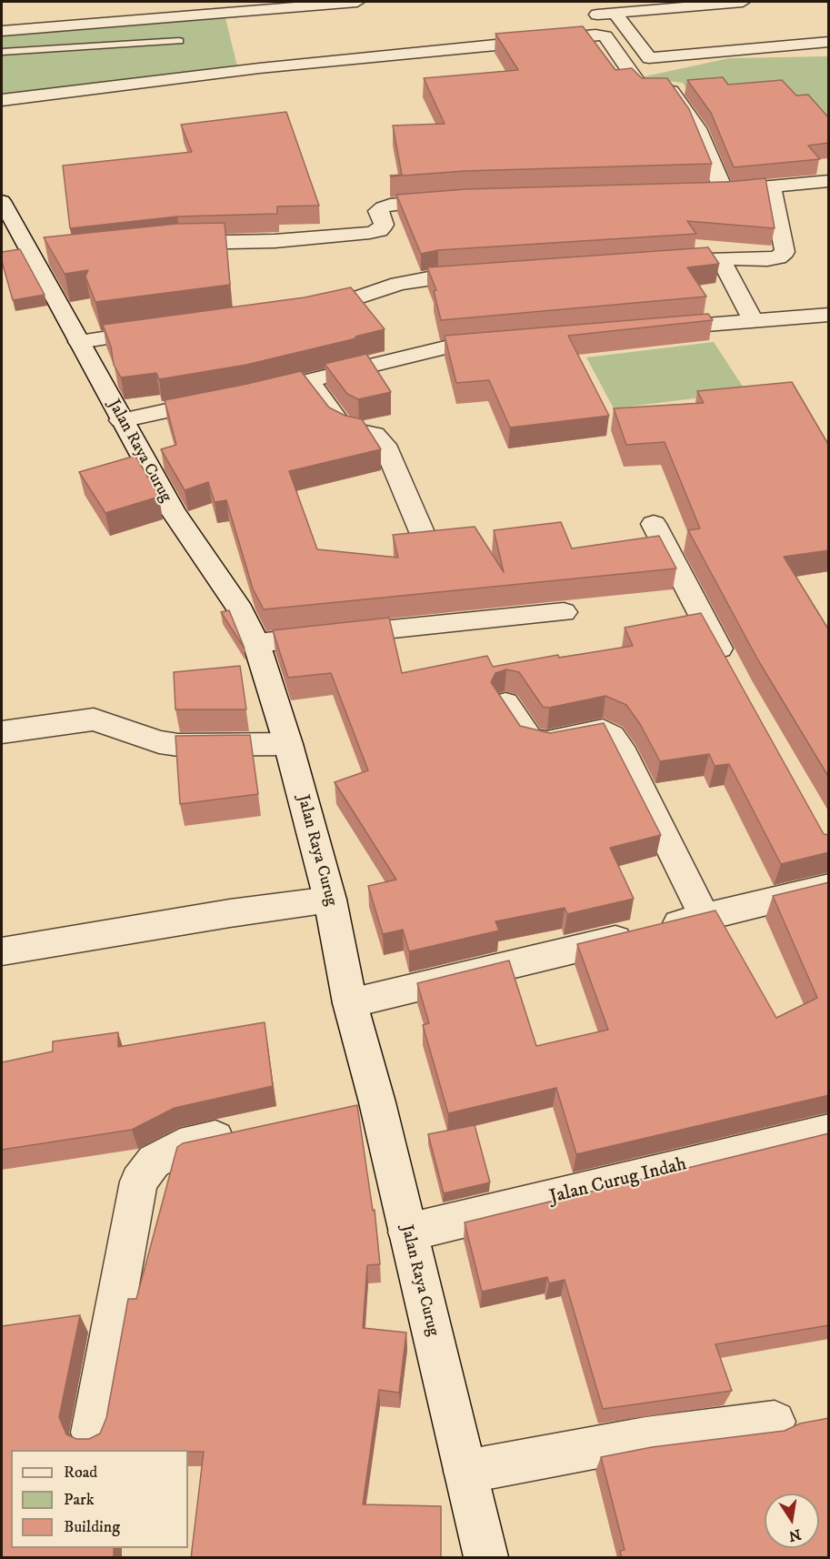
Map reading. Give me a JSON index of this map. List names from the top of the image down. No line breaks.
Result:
{"streets":{"street":["Jalan Raya Curug","Jalan Curug Indah"]},"crossings":[["Jalan Raya Curug","Jalan Curug Indah"]],"legend":["Road","Park","Building"],"north":"bottom"}
